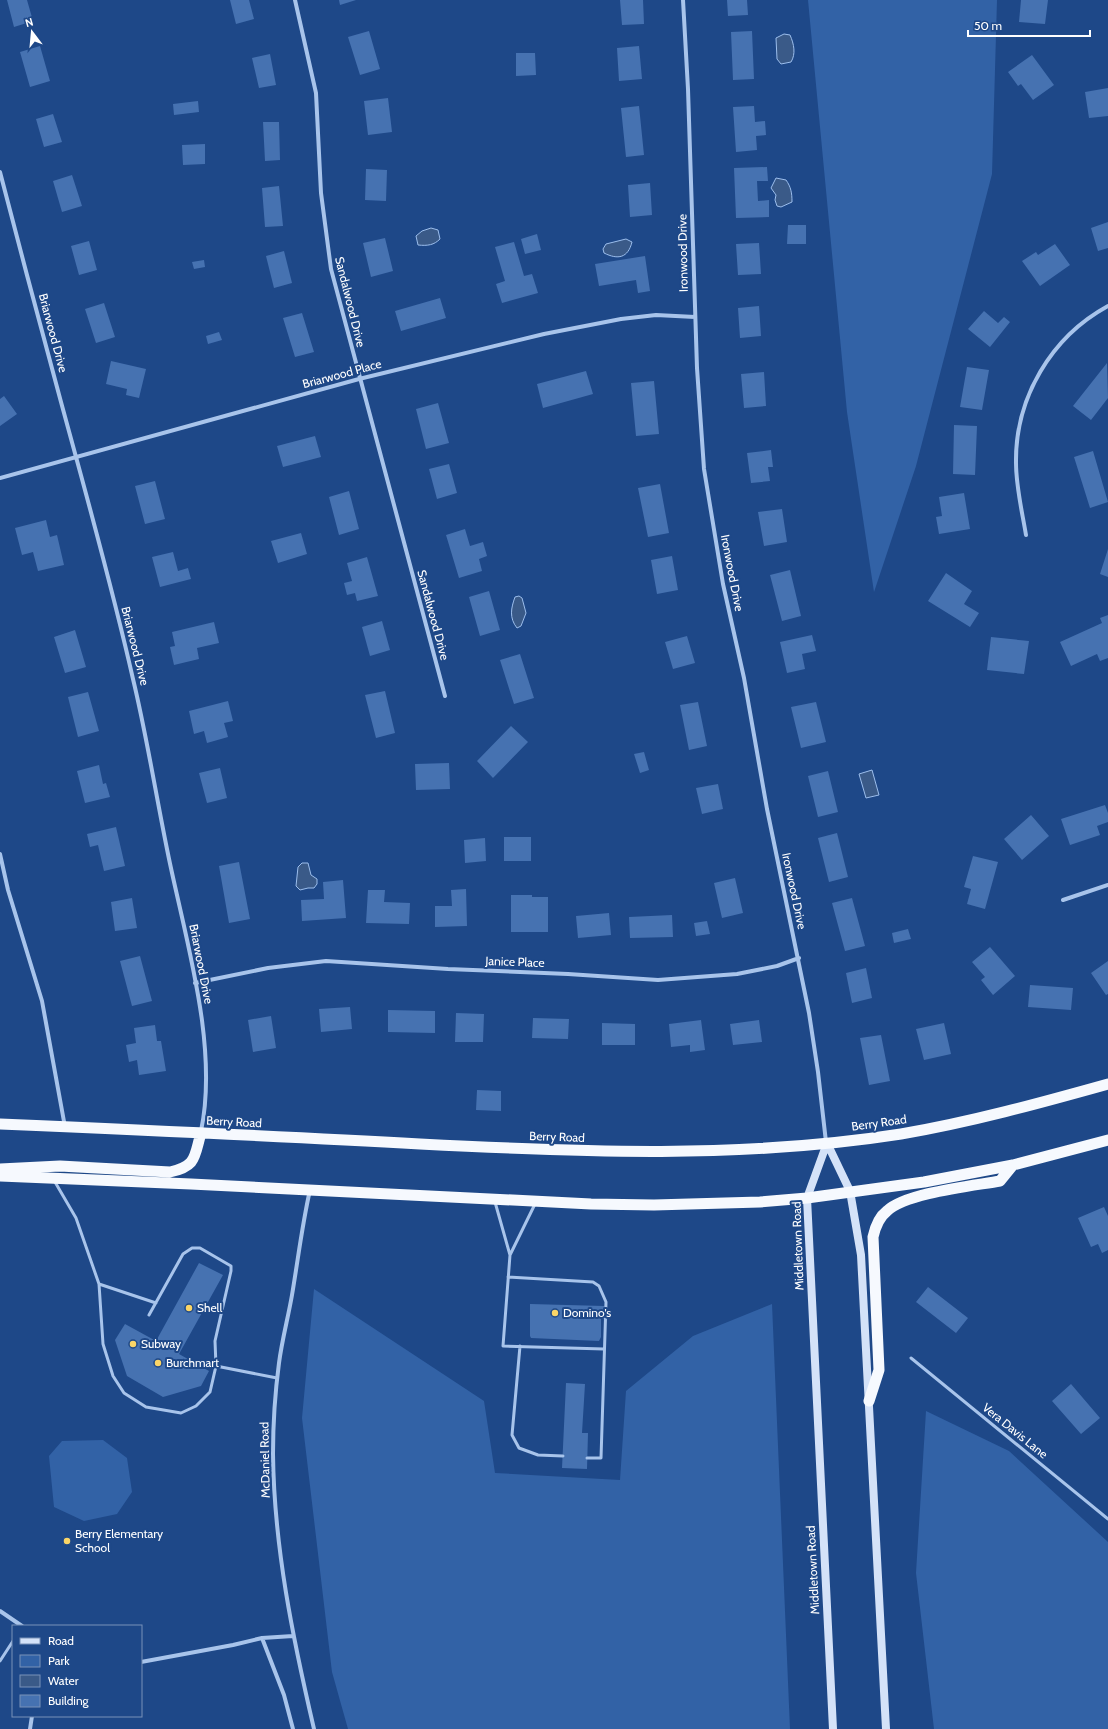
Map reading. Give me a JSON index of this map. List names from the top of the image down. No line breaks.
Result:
{"streets":{"highway":["Berry Road"],"main road":["Middletown Road"],"street":["Ironwood Drive","Sandalwood Drive","Briarwood Drive","Briarwood Place","Janice Place","McDaniel Road"],"lane":["Vera Davis Lane"]},"crossings":[["Ironwood Drive","Briarwood Place"],["Ironwood Drive","Janice Place"],["Ironwood Drive","Berry Road"],["Ironwood Drive","Middletown Road"],["Sandalwood Drive","Briarwood Place"],["Briarwood Drive","Briarwood Place"],["Briarwood Drive","Janice Place"],["Briarwood Drive","Berry Road"],["Berry Road","Middletown Road"]],"places":["Shell","Domino's","Subway","Burchmart","Berry Elementary School"],"legend":["Road","Park","Water","Building"],"scale_bar":"50 m","north":"top"}
